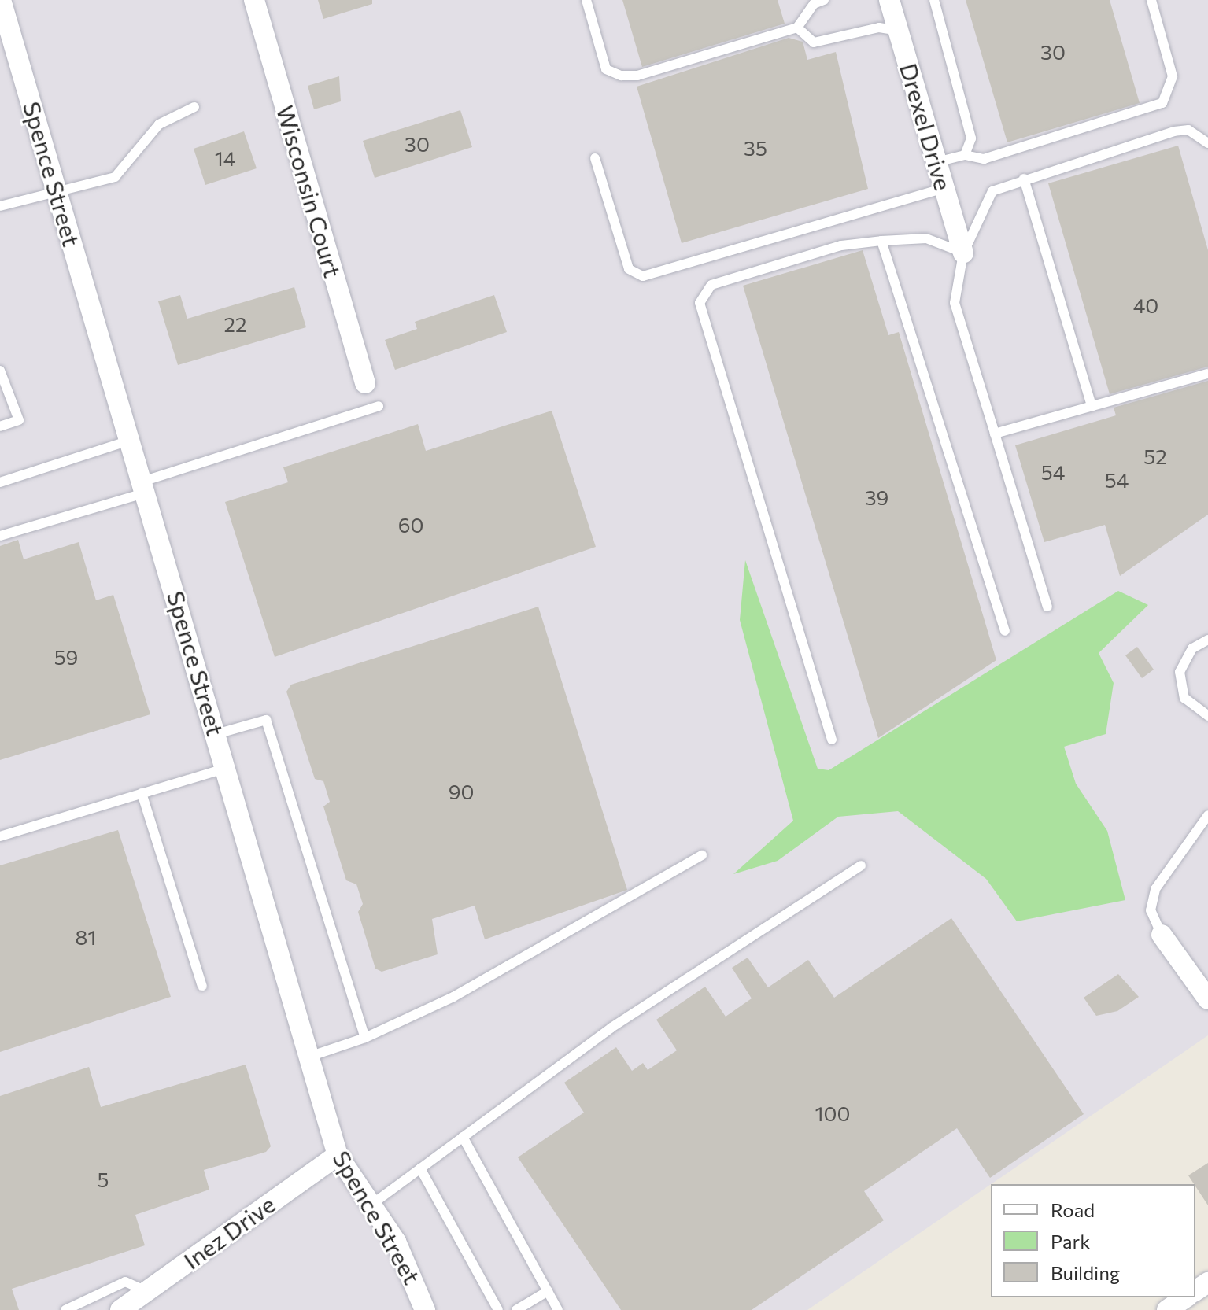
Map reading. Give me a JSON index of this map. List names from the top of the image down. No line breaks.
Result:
{"streets":{"street":["Drexel Drive","Spence Street","Wisconsin Court","Inez Drive"]},"crossings":[["Spence Street","Inez Drive"]],"house_numbers":["30","30","35","14","40","22","52","54","54","39","60","59","90","81","100","5"],"legend":["Road","Park","Building"]}
